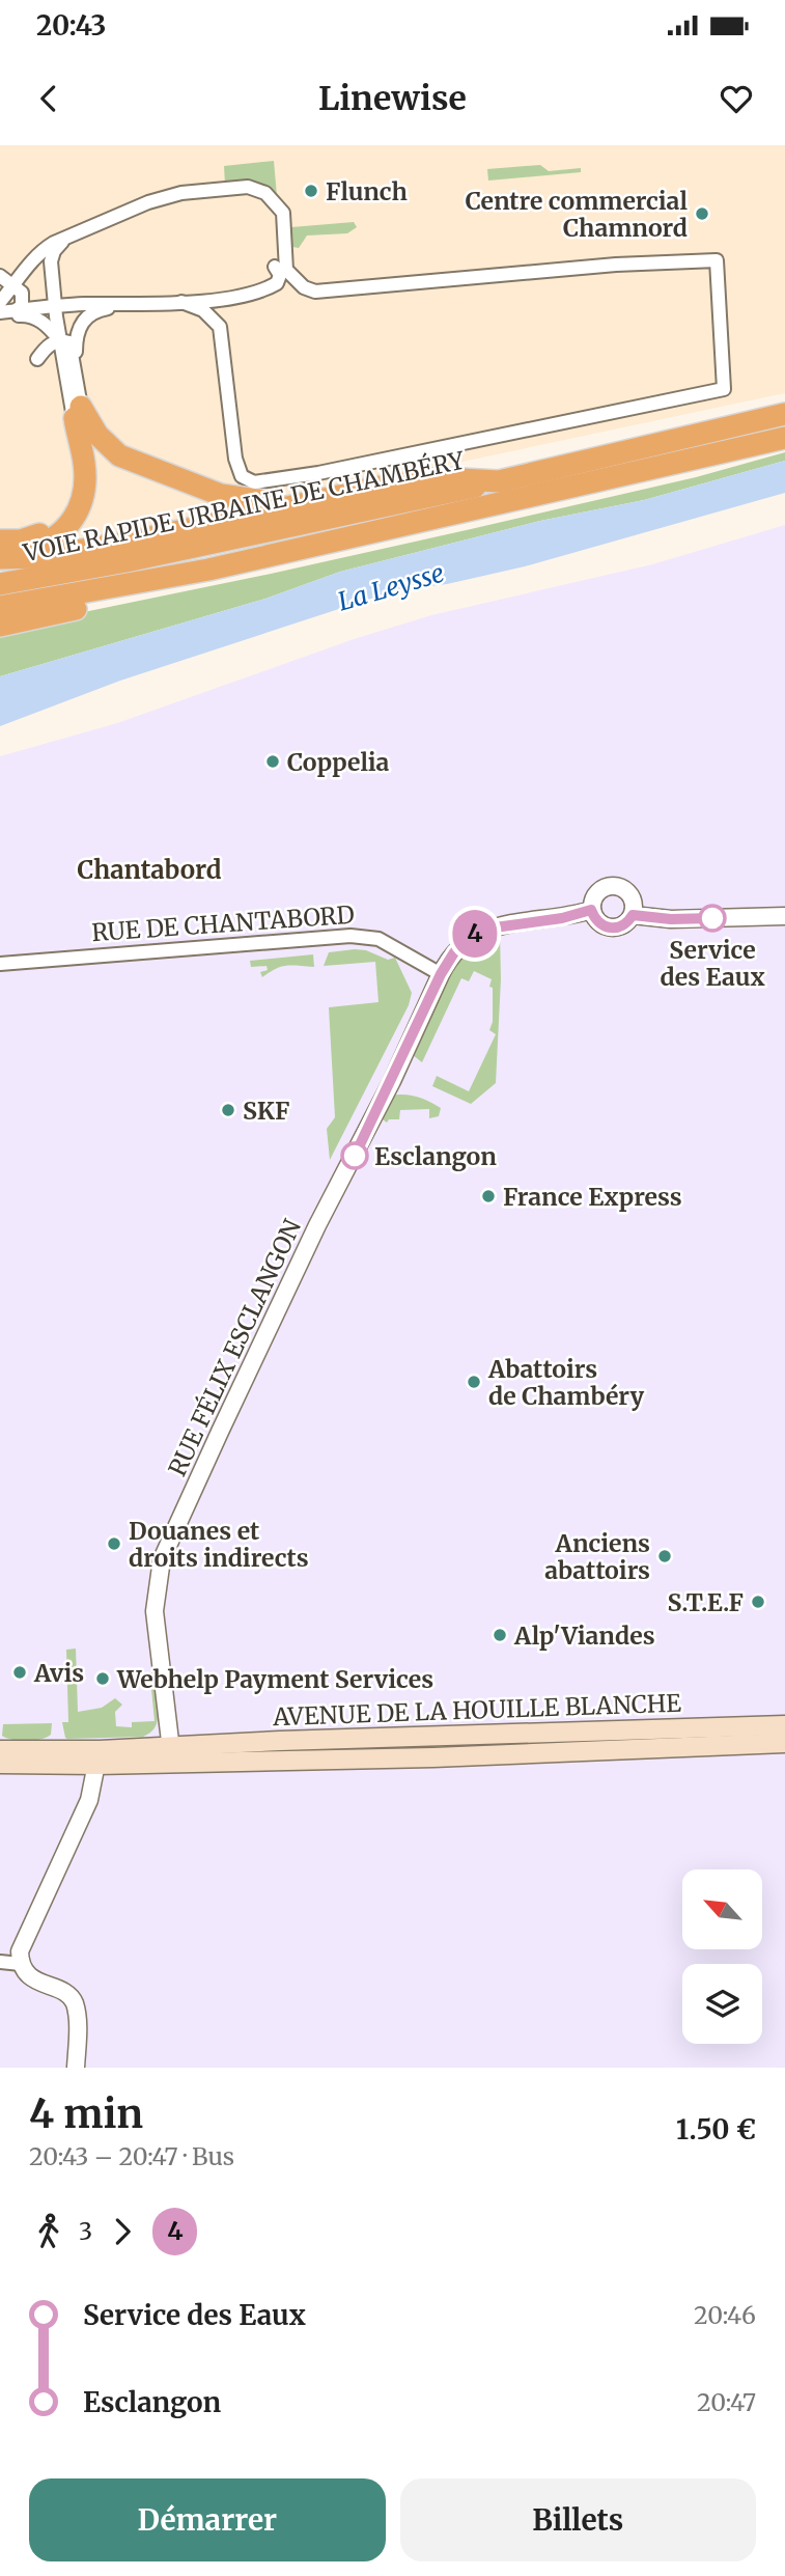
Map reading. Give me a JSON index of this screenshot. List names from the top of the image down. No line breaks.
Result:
{"streets":{"highway":["VOIE RAPIDE URBAINE DE CHAMBÉRY"],"main road":["AVENUE DE LA HOUILLE BLANCHE"],"street":["RUE DE CHANTABORD","RUE FÉLIX ESCLANGON"]},"crossings":[["RUE DE CHANTABORD","RUE FÉLIX ESCLANGON"],["RUE FÉLIX ESCLANGON","AVENUE DE LA HOUILLE BLANCHE"]],"districts":["Chantabord"],"water":["La Leysse"],"places":["Flunch","Centre commercial Chamnord","Coppelia","Service des Eaux","SKF","Esclangon","France Express","Abattoirs de Chambéry","Douanes et droits indirects","Anciens abattoirs","S.T.E.F","Alp'Viandes","Avis","Webhelp Payment Services"],"lines":["bus line 4"],"north":"top left","page":{"status":"20:43","header":"Linewise","on_map":"4","heading":["4 min","20:43 – 20:47 · Bus","1.50 €"],"legs":["3","4"],"list":[{"name":"Service des Eaux","value":"20:46"},{"name":"Esclangon","value":"20:47"}],"buttons":["Démarrer","Billets"]}}
